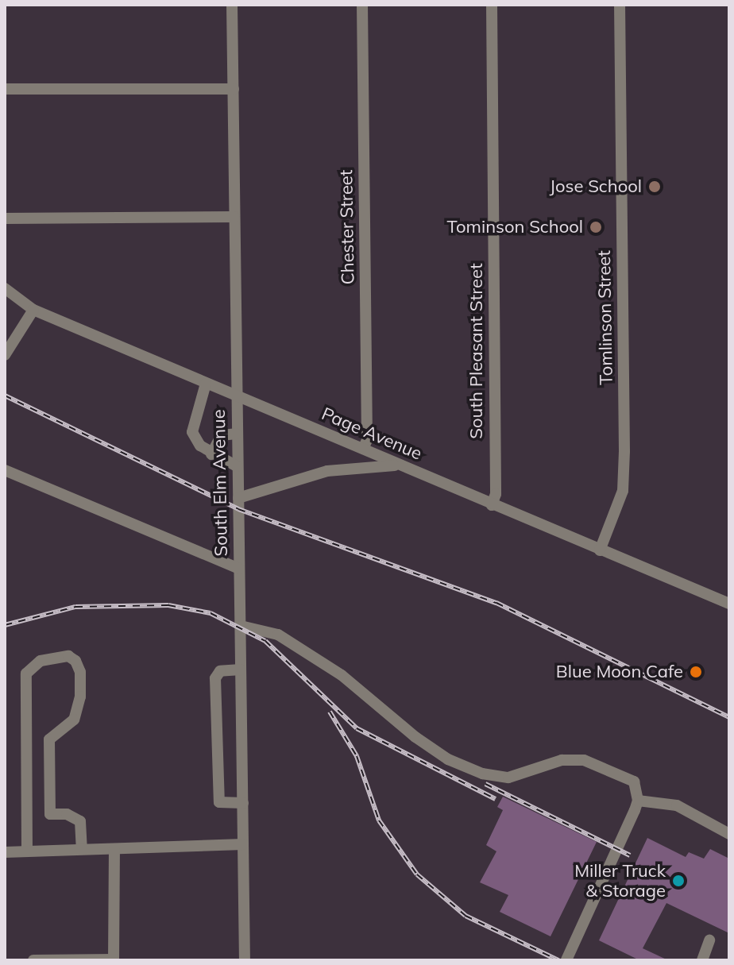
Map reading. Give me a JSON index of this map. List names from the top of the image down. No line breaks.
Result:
{"streets":{"street":["Chester Street","Tomlinson Street","South Pleasant Street","Page Avenue","South Elm Avenue"]},"crossings":[["Chester Street","Page Avenue"],["Tomlinson Street","Page Avenue"],["South Pleasant Street","Page Avenue"],["Page Avenue","South Elm Avenue"]],"places":["Jose School","Tominson School","Blue Moon Cafe","Miller Truck & Storage"]}
